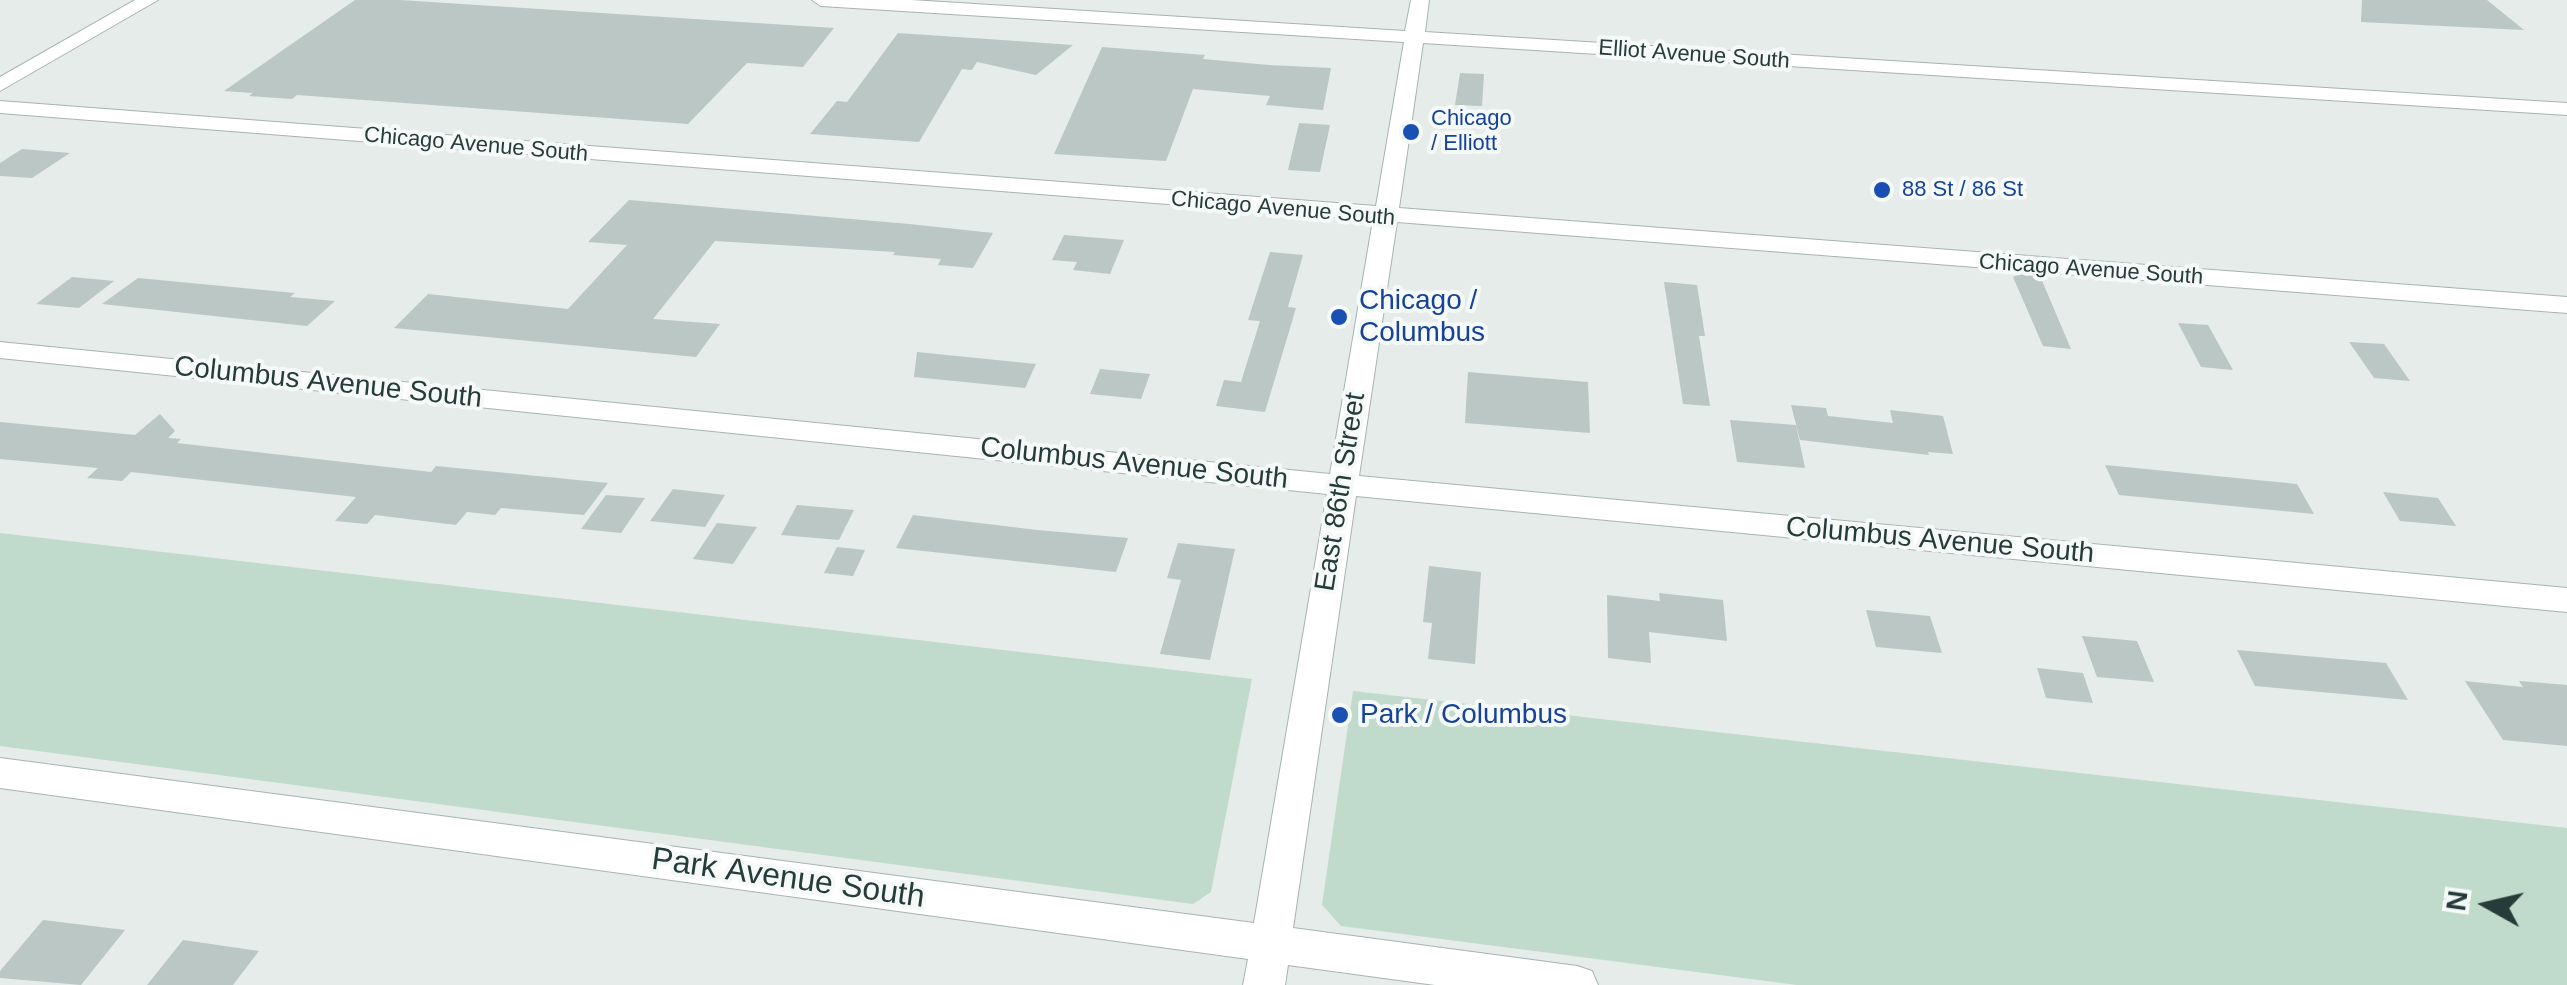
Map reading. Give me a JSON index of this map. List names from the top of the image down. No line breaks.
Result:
{"streets":{"street":["Elliot Avenue South","Chicago Avenue South","Columbus Avenue South","East 86th Street","Park Avenue South"]},"crossings":[["Elliot Avenue South","East 86th Street"],["Chicago Avenue South","East 86th Street"],["Columbus Avenue South","East 86th Street"],["East 86th Street","Park Avenue South"]],"places":["Chicago / Elliott","88 St / 86 St","Chicago / Columbus","Park / Columbus"],"north":"left"}
